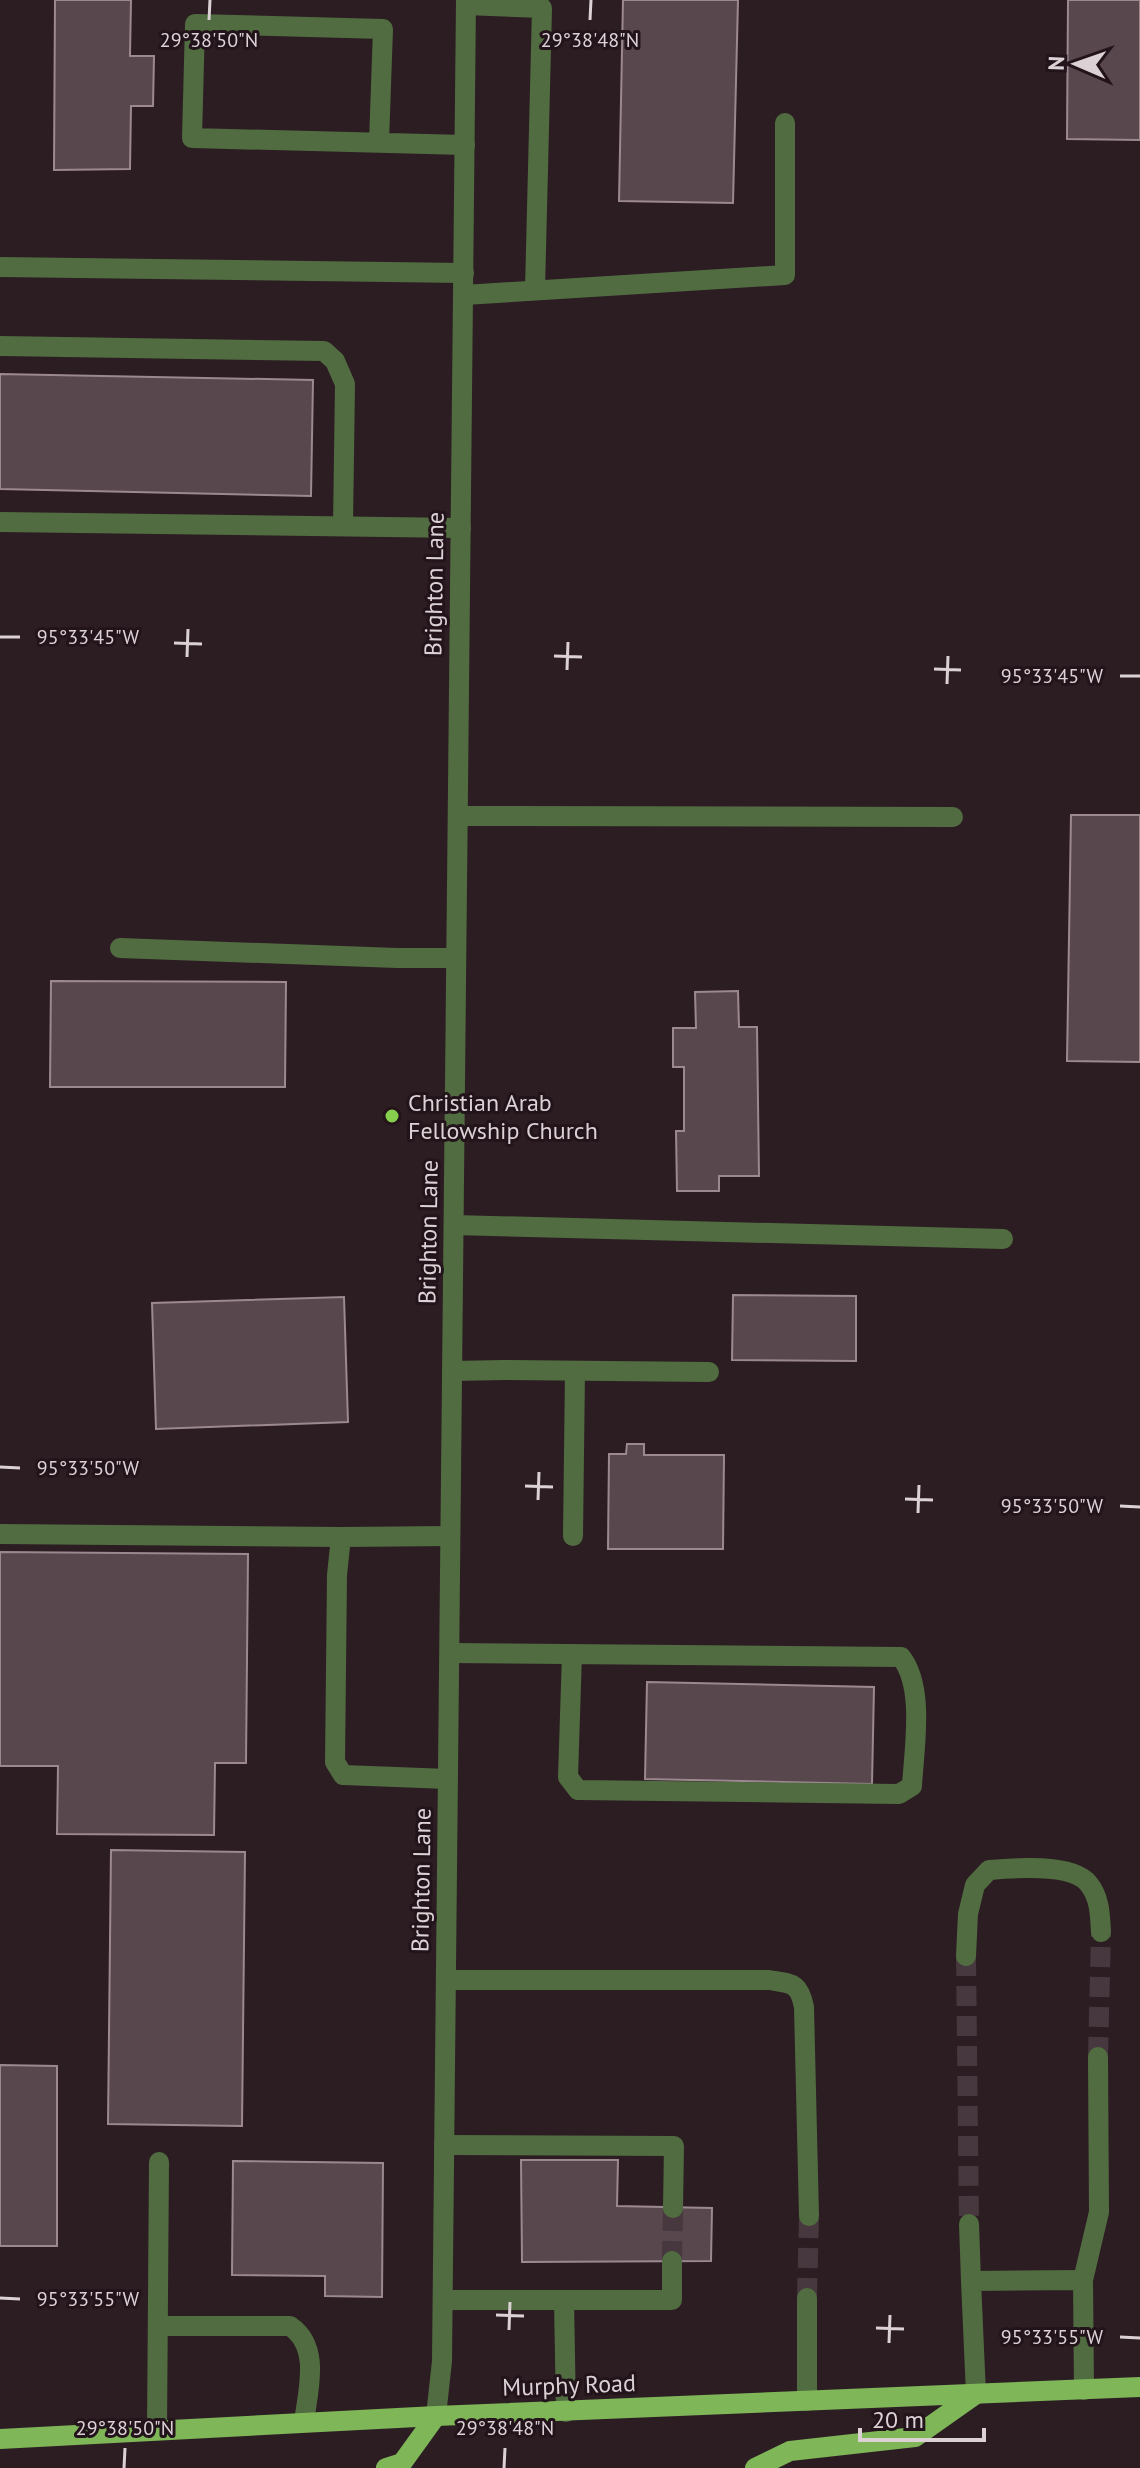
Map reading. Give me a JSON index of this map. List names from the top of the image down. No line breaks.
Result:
{"streets":{"main road":["Murphy Road"],"street":["Brighton Lane"]},"crossings":[["Brighton Lane","Murphy Road"]],"places":["Christian Arab Fellowship Church"],"scale_bar":"20 m","north":"left","coordinates":["29°38'50\"N","29°38'48\"N","95°33'45\"W","95°33'50\"W","95°33'55\"W"]}
